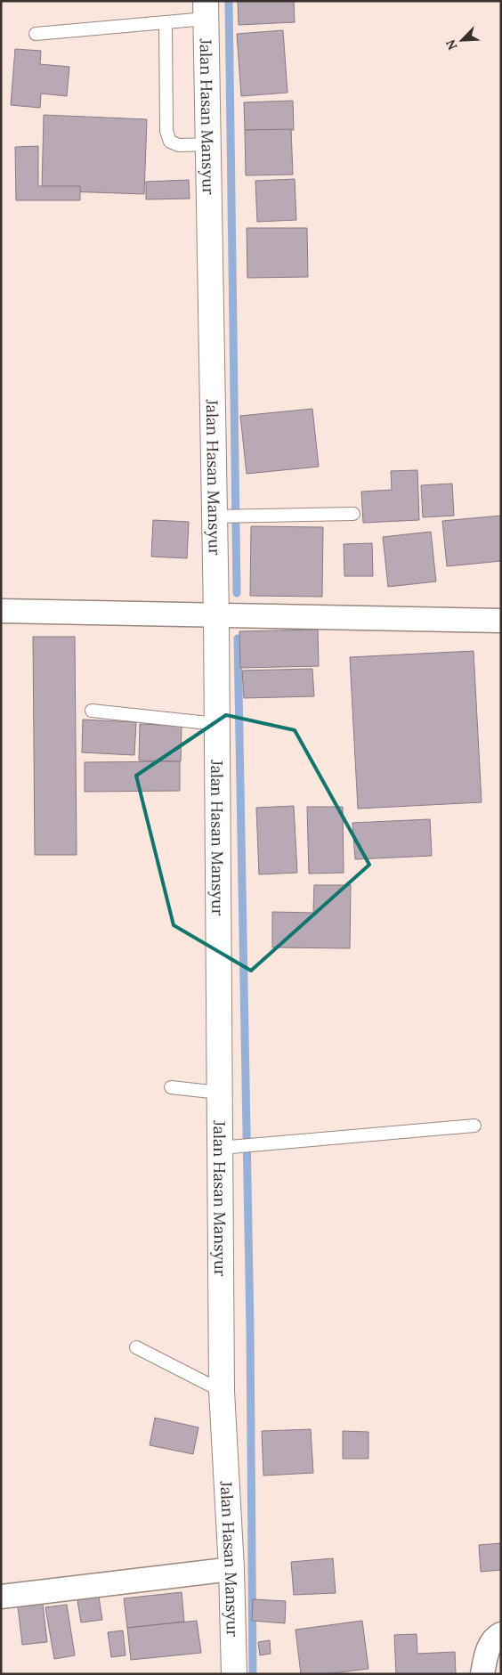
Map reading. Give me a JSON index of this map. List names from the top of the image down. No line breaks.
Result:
{"streets":{"street":["Jalan Hasan Mansyur"]},"north":"bottom left"}
